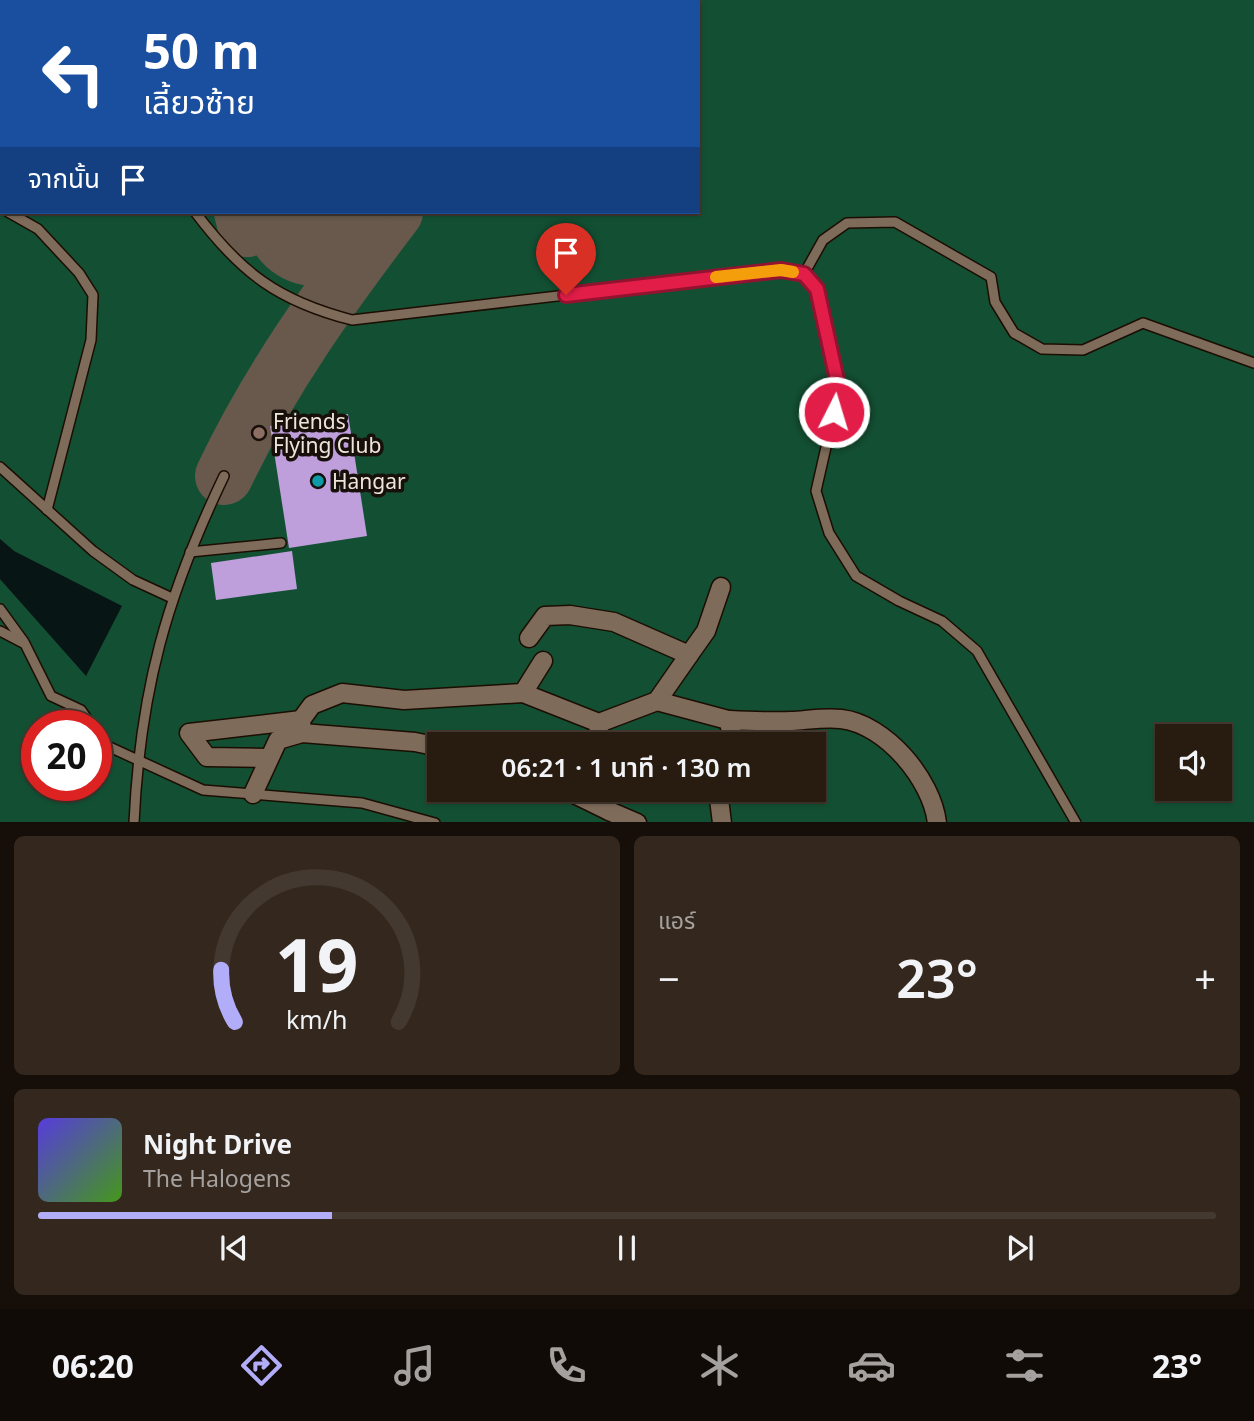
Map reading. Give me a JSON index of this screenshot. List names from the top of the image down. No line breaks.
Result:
{"places":["Friends Flying Club","Hangar"],"page":{"turn":["50 m","เลี้ยวซ้าย"],"then":"จากนั้น","limit":"20","trip":"06:21 · 1 นาที · 130 m","tile":"แอร์","heat":["−","23°","+"],"song":["Night Drive","The Halogens"],"tabs":["06:20","23°"],"gauge":["19","km/h"]}}
